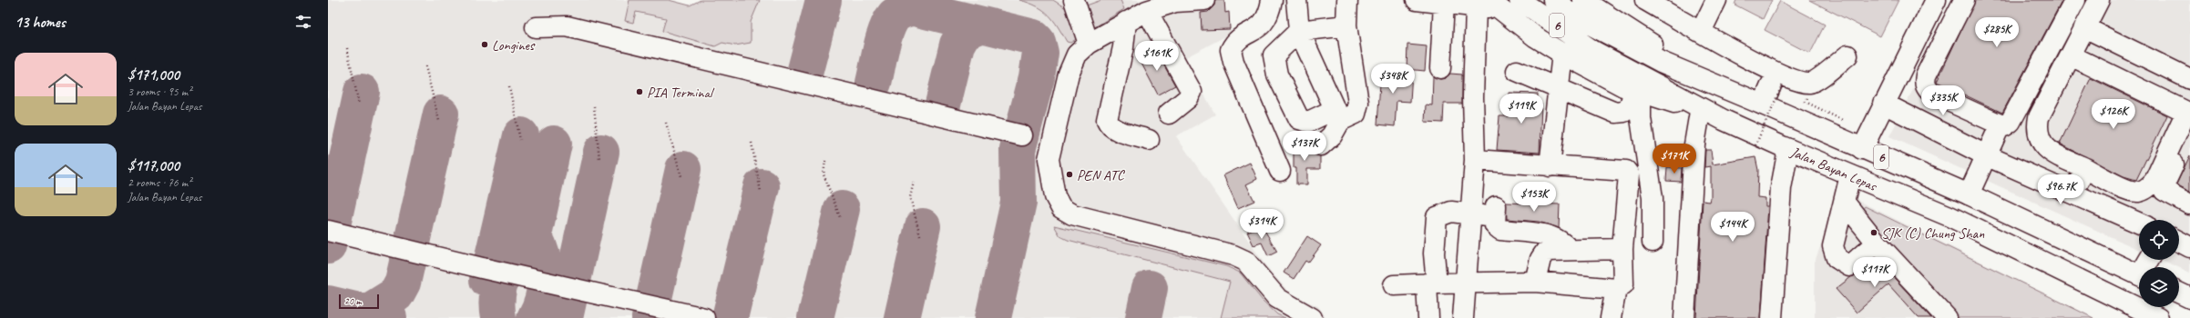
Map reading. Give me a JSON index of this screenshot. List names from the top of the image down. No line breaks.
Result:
{"streets":{"main road":["6","Jalan Bayan Lepas"]},"places":["Longines","PIA Terminal","PEN ATC","SJK (C) Chung Shan"],"scale_bar":"20 m","page":{"heading":"13 homes","price":["$285K","$161K","$348K","$335K","$119K","$126K","$137K","$171K","$96.7K","$153K","$314K","$144K","$117K"],"list":[{"name":"$171,000","note":"3 rooms · 95 m² · Jalan Bayan Lepas"},{"name":"$117,000","note":"2 rooms · 76 m² · Jalan Bayan Lepas"}],"scale":"20 m"}}
